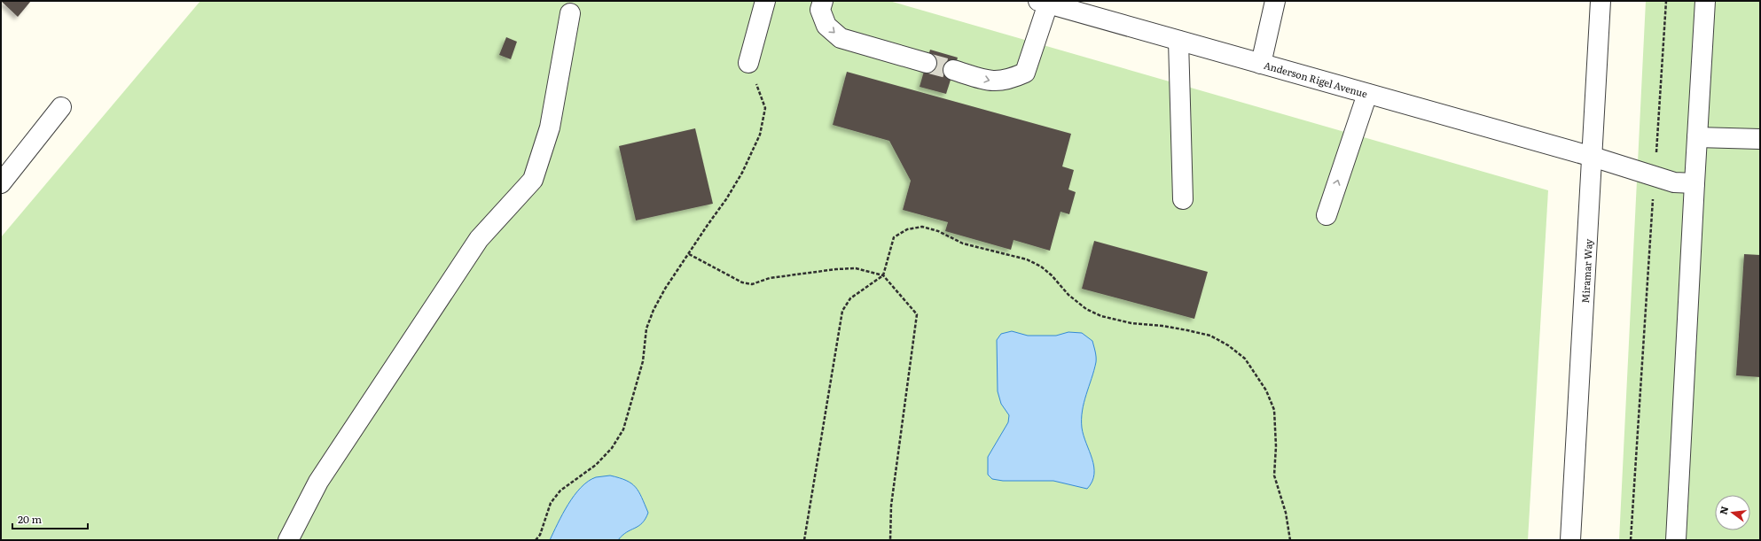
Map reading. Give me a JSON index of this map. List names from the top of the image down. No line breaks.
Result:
{"streets":{"street":["Anderson Rigel Avenue","Miramar Way"]},"crossings":[["Anderson Rigel Avenue","Miramar Way"]],"scale_bar":"20 m","north":"left"}
